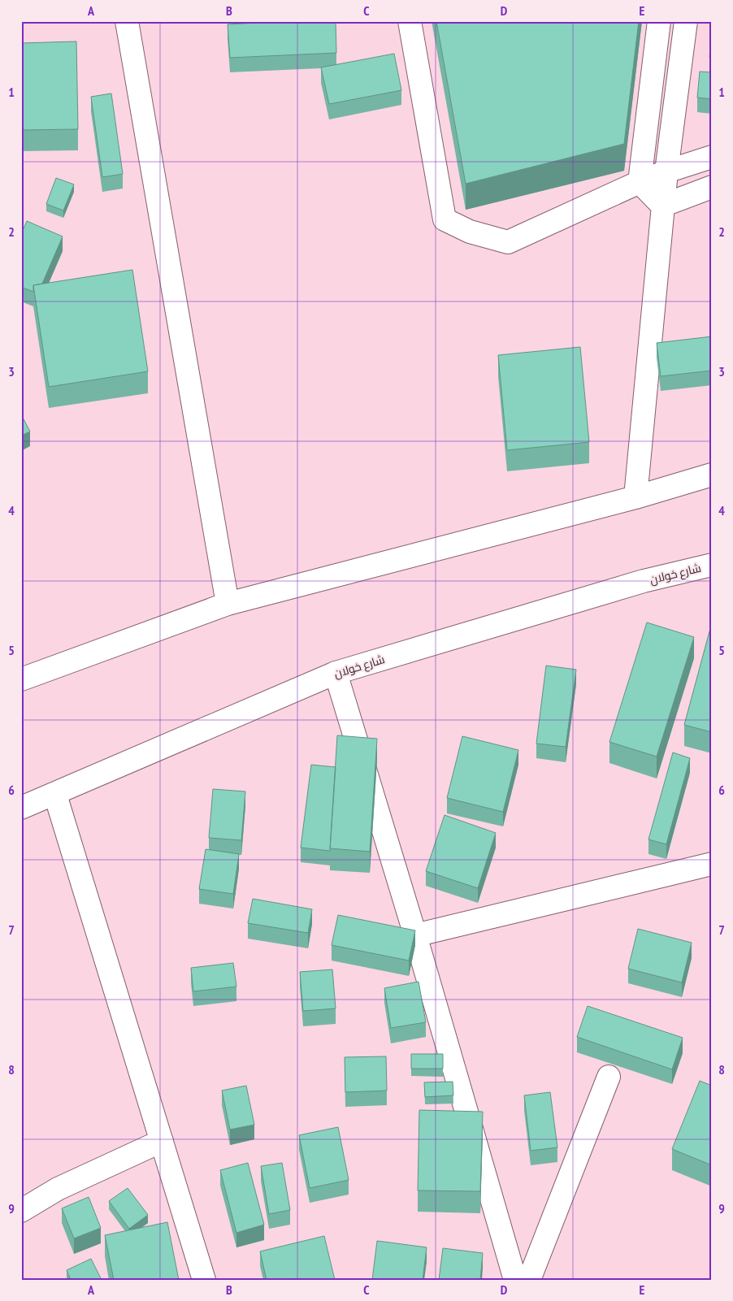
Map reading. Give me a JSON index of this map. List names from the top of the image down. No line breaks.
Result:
{"streets":{"street":["شارع خولان"]},"grid":{"columns":["A","B","C","D","E"],"rows":["1","2","3","4","5","6","7","8","9"]}}
